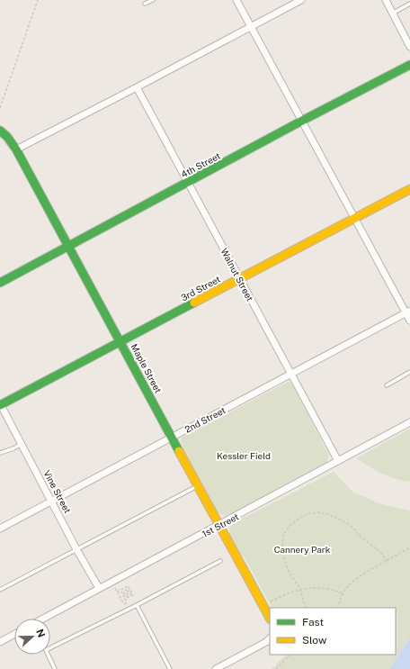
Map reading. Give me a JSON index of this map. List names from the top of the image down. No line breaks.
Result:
{"streets":{"street":["4th Street","Walnut Street","3rd Street","Maple Street","2nd Street","Vine Street","1st Street"]},"crossings":[["4th Street","Walnut Street"],["4th Street","Maple Street"],["Walnut Street","3rd Street"],["Walnut Street","2nd Street"],["Walnut Street","1st Street"],["3rd Street","Maple Street"],["3rd Street","Vine Street"],["Maple Street","2nd Street"],["Maple Street","1st Street"],["2nd Street","Vine Street"],["Vine Street","1st Street"]],"parks":["Kessler Field","Cannery Park"],"legend":["Fast","Slow"],"north":"right"}
